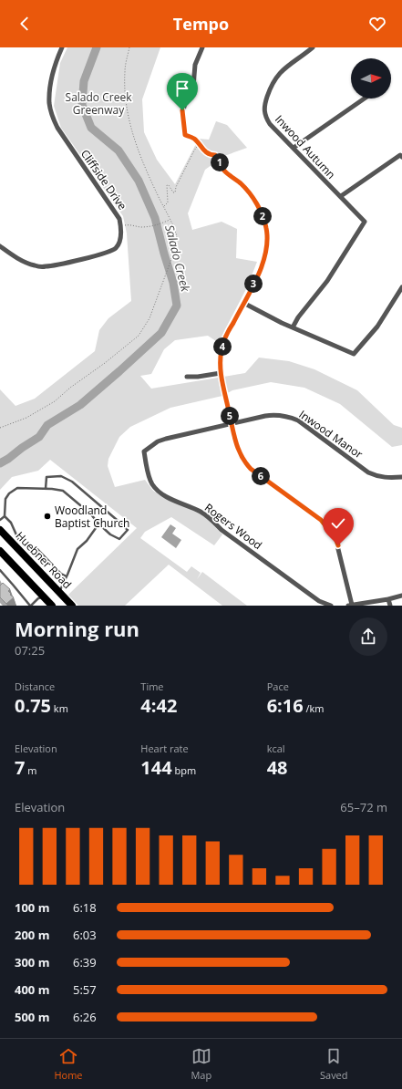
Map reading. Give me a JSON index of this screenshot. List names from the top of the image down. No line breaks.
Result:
{"streets":{"main road":["Huebner Road"],"street":["Inwood Autumn","Cliffside Drive","Inwood Manor","Rogers Wood"]},"crossings":[["Inwood Manor","Rogers Wood"]],"water":["Salado Creek"],"parks":["Salado Creek Greenway"],"places":["Woodland Baptist Church"],"north":"right","page":{"header":"Tempo","pins":["1","2","3","4","5","6"],"heading":["Morning run","07:25"],"stats":[["Distance","0.75 km"],["Time","4:42"],["Pace","6:16 /km"],["Elevation","7 m"],["Heart rate","144 bpm"],["kcal","48"]],"chart":["Elevation","65–72 m"],"list":[{"name":"100 m","note":"6:18"},{"name":"200 m","note":"6:03"},{"name":"300 m","note":"6:39"},{"name":"400 m","note":"5:57"},{"name":"500 m","note":"6:26"}],"tabs":["Home","Map","Saved"]}}
